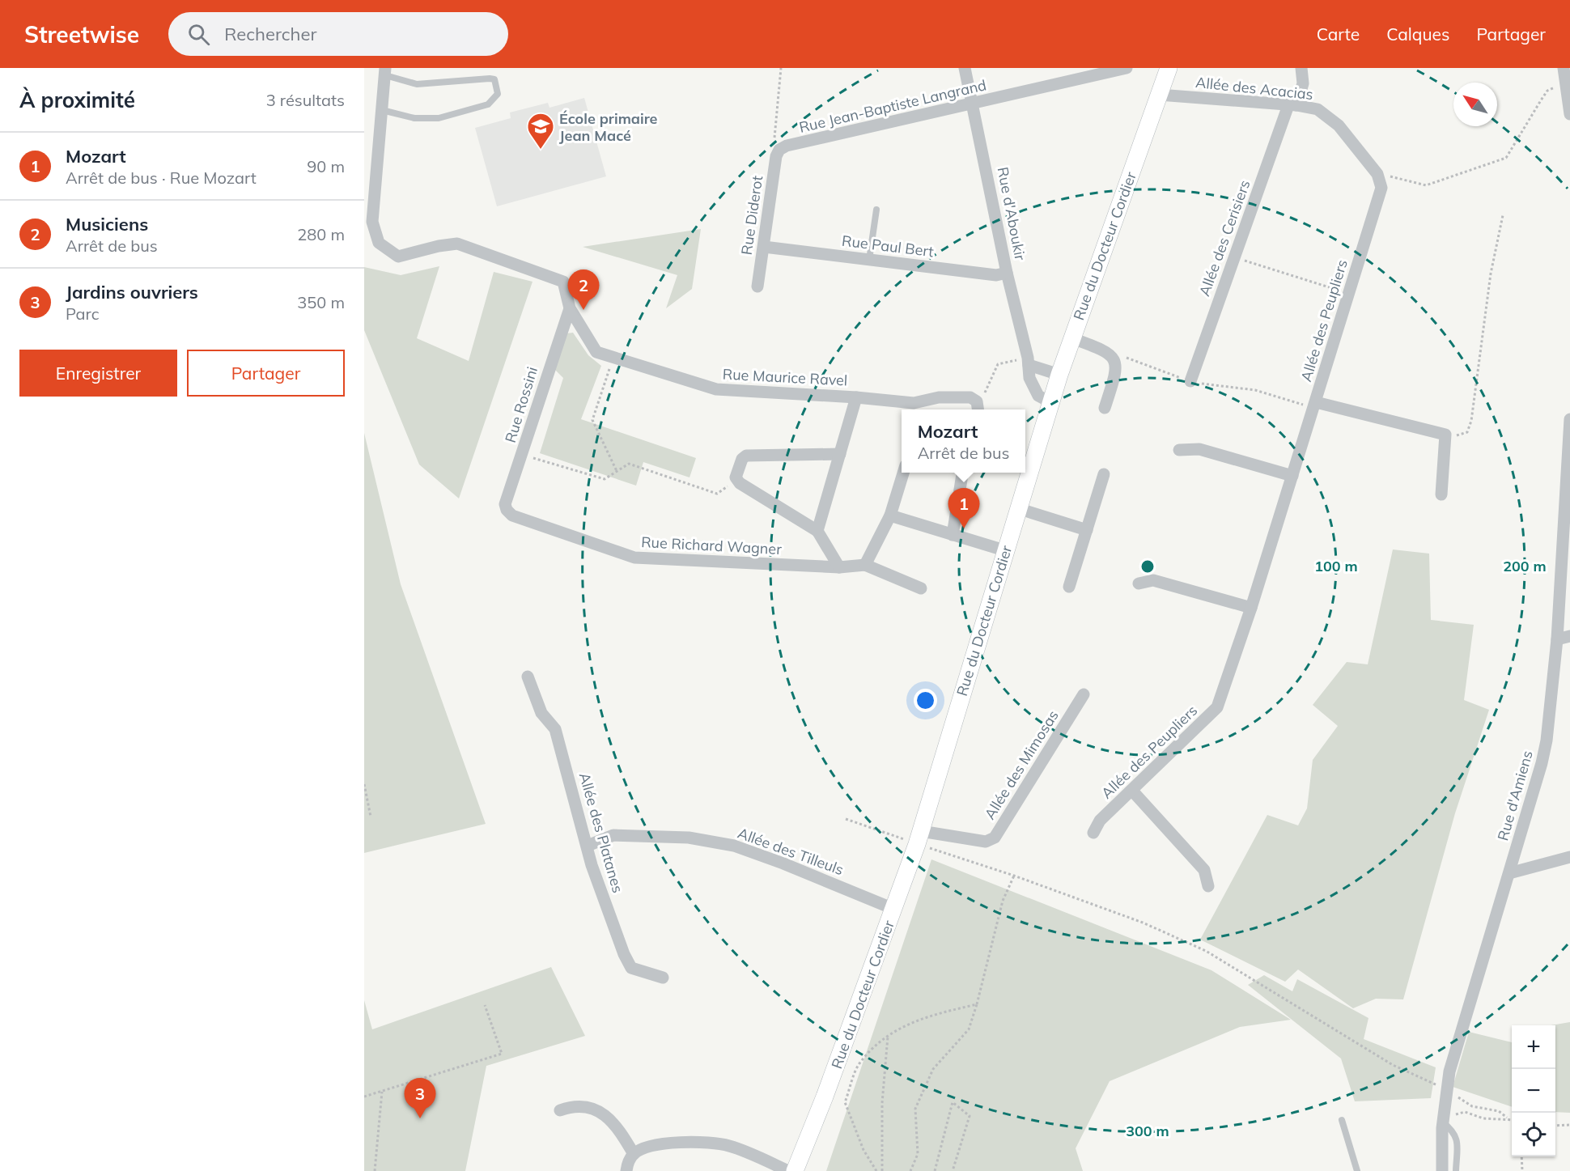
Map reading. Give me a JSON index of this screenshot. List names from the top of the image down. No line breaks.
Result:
{"streets":{"street":["Allée des Acacias","Rue Jean-Baptiste Langrand","Rue d'Aboukir","Rue Diderot","Allée des Cerisiers","Rue Paul Bert","Rue du Docteur Cordier","Allée des Peupliers","Rue Maurice Ravel","Rue Rossini","Rue Richard Wagner","Allée des Mimosas","Rue d'Amiens","Allée des Platanes","Allée des Tilleuls"]},"crossings":[["Allée des Acacias","Allée des Cerisiers"],["Allée des Acacias","Rue du Docteur Cordier"],["Allée des Acacias","Allée des Peupliers"],["Rue Jean-Baptiste Langrand","Rue d'Aboukir"],["Rue Jean-Baptiste Langrand","Rue Diderot"],["Rue d'Aboukir","Rue Paul Bert"],["Rue d'Aboukir","Rue du Docteur Cordier"],["Rue Diderot","Rue Paul Bert"],["Rue du Docteur Cordier","Allée des Mimosas"],["Rue du Docteur Cordier","Allée des Tilleuls"],["Rue Maurice Ravel","Rue Rossini"],["Rue Rossini","Rue Richard Wagner"],["Allée des Platanes","Allée des Tilleuls"]],"places":{"school or university":["École primaire Jean Macé"]},"north":"top left","page":{"header":"Streetwise","search":"Rechercher","nav":["Carte","Calques","Partager"],"heading":["À proximité","3 résultats"],"list":[{"mark":"1","name":"Mozart","note":"Arrêt de bus · Rue Mozart","value":"90 m"},{"mark":"2","name":"Musiciens","note":"Arrêt de bus","value":"280 m"},{"mark":"3","name":"Jardins ouvriers","note":"Parc","value":"350 m"}],"pins":["2","1","3"],"buttons":["Enregistrer","Partager"],"popup":["Mozart","Arrêt de bus"],"map_buttons":["+","−"]},"rings":["100 m","200 m","300 m"]}
